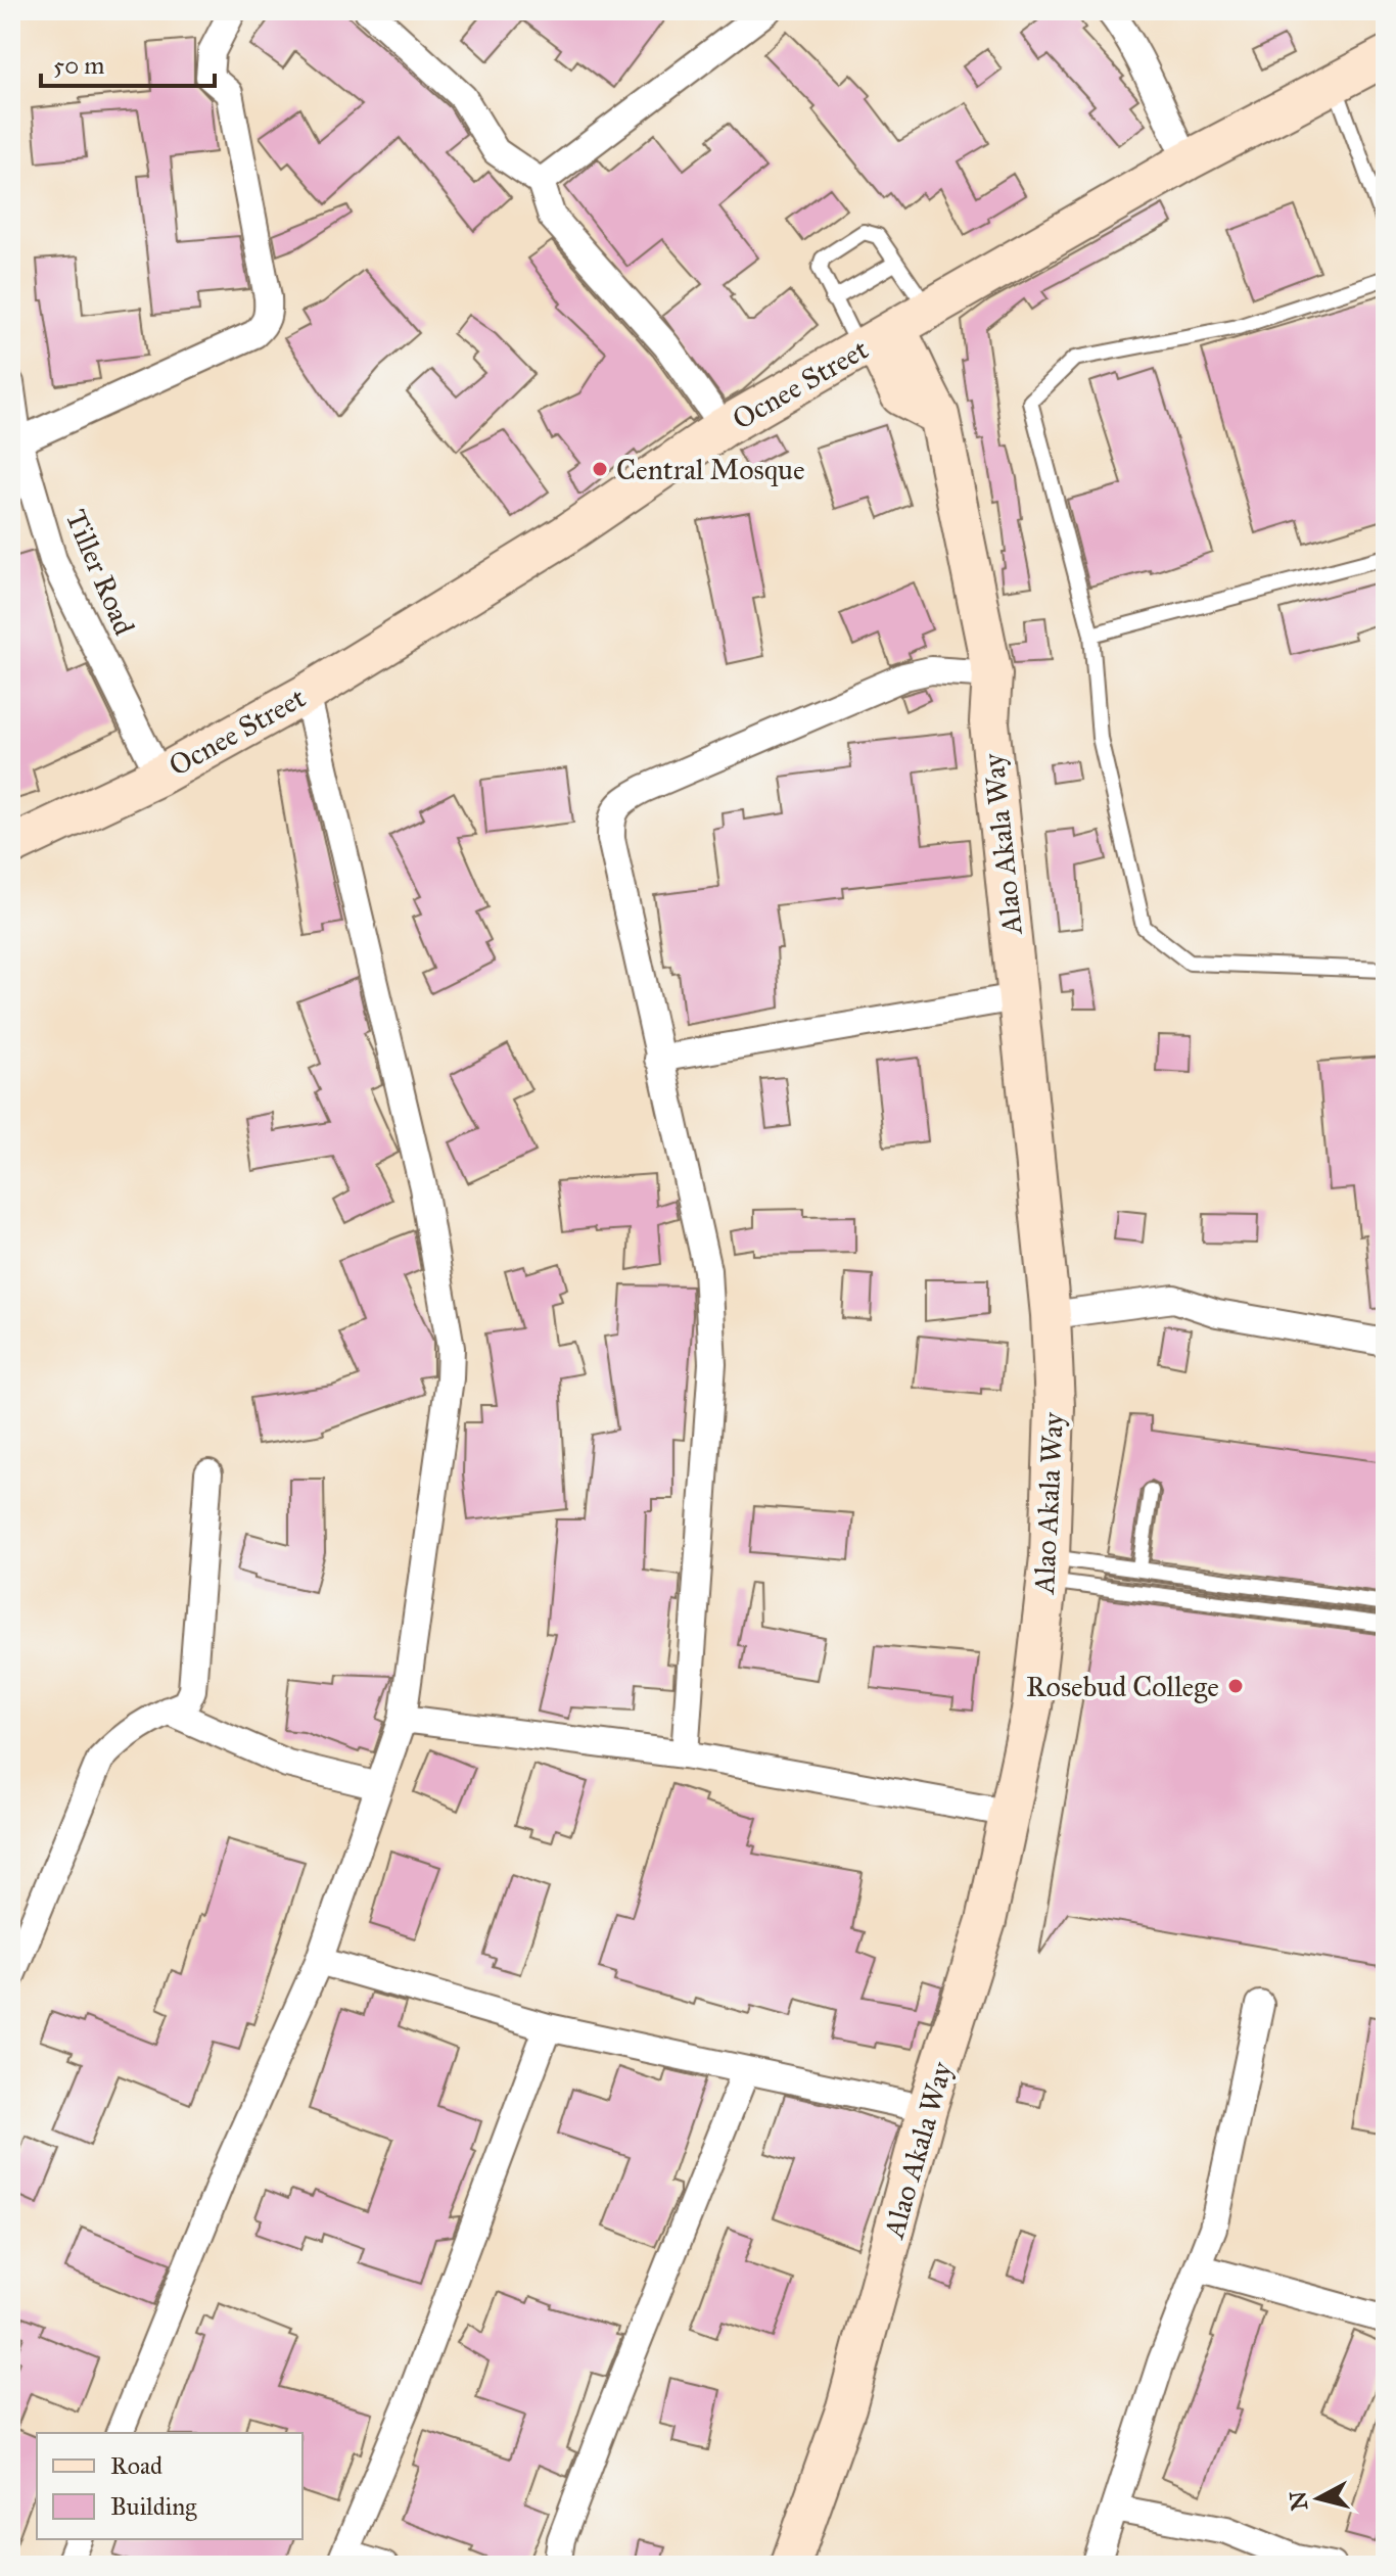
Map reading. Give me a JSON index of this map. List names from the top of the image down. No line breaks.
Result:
{"streets":{"street":["Ocnee Street","Tiller Road","Alao Akala Way"]},"crossings":[["Ocnee Street","Tiller Road"],["Ocnee Street","Alao Akala Way"]],"places":["Central Mosque","Rosebud College"],"legend":["Road","Building"],"scale_bar":"50 m","north":"left"}
